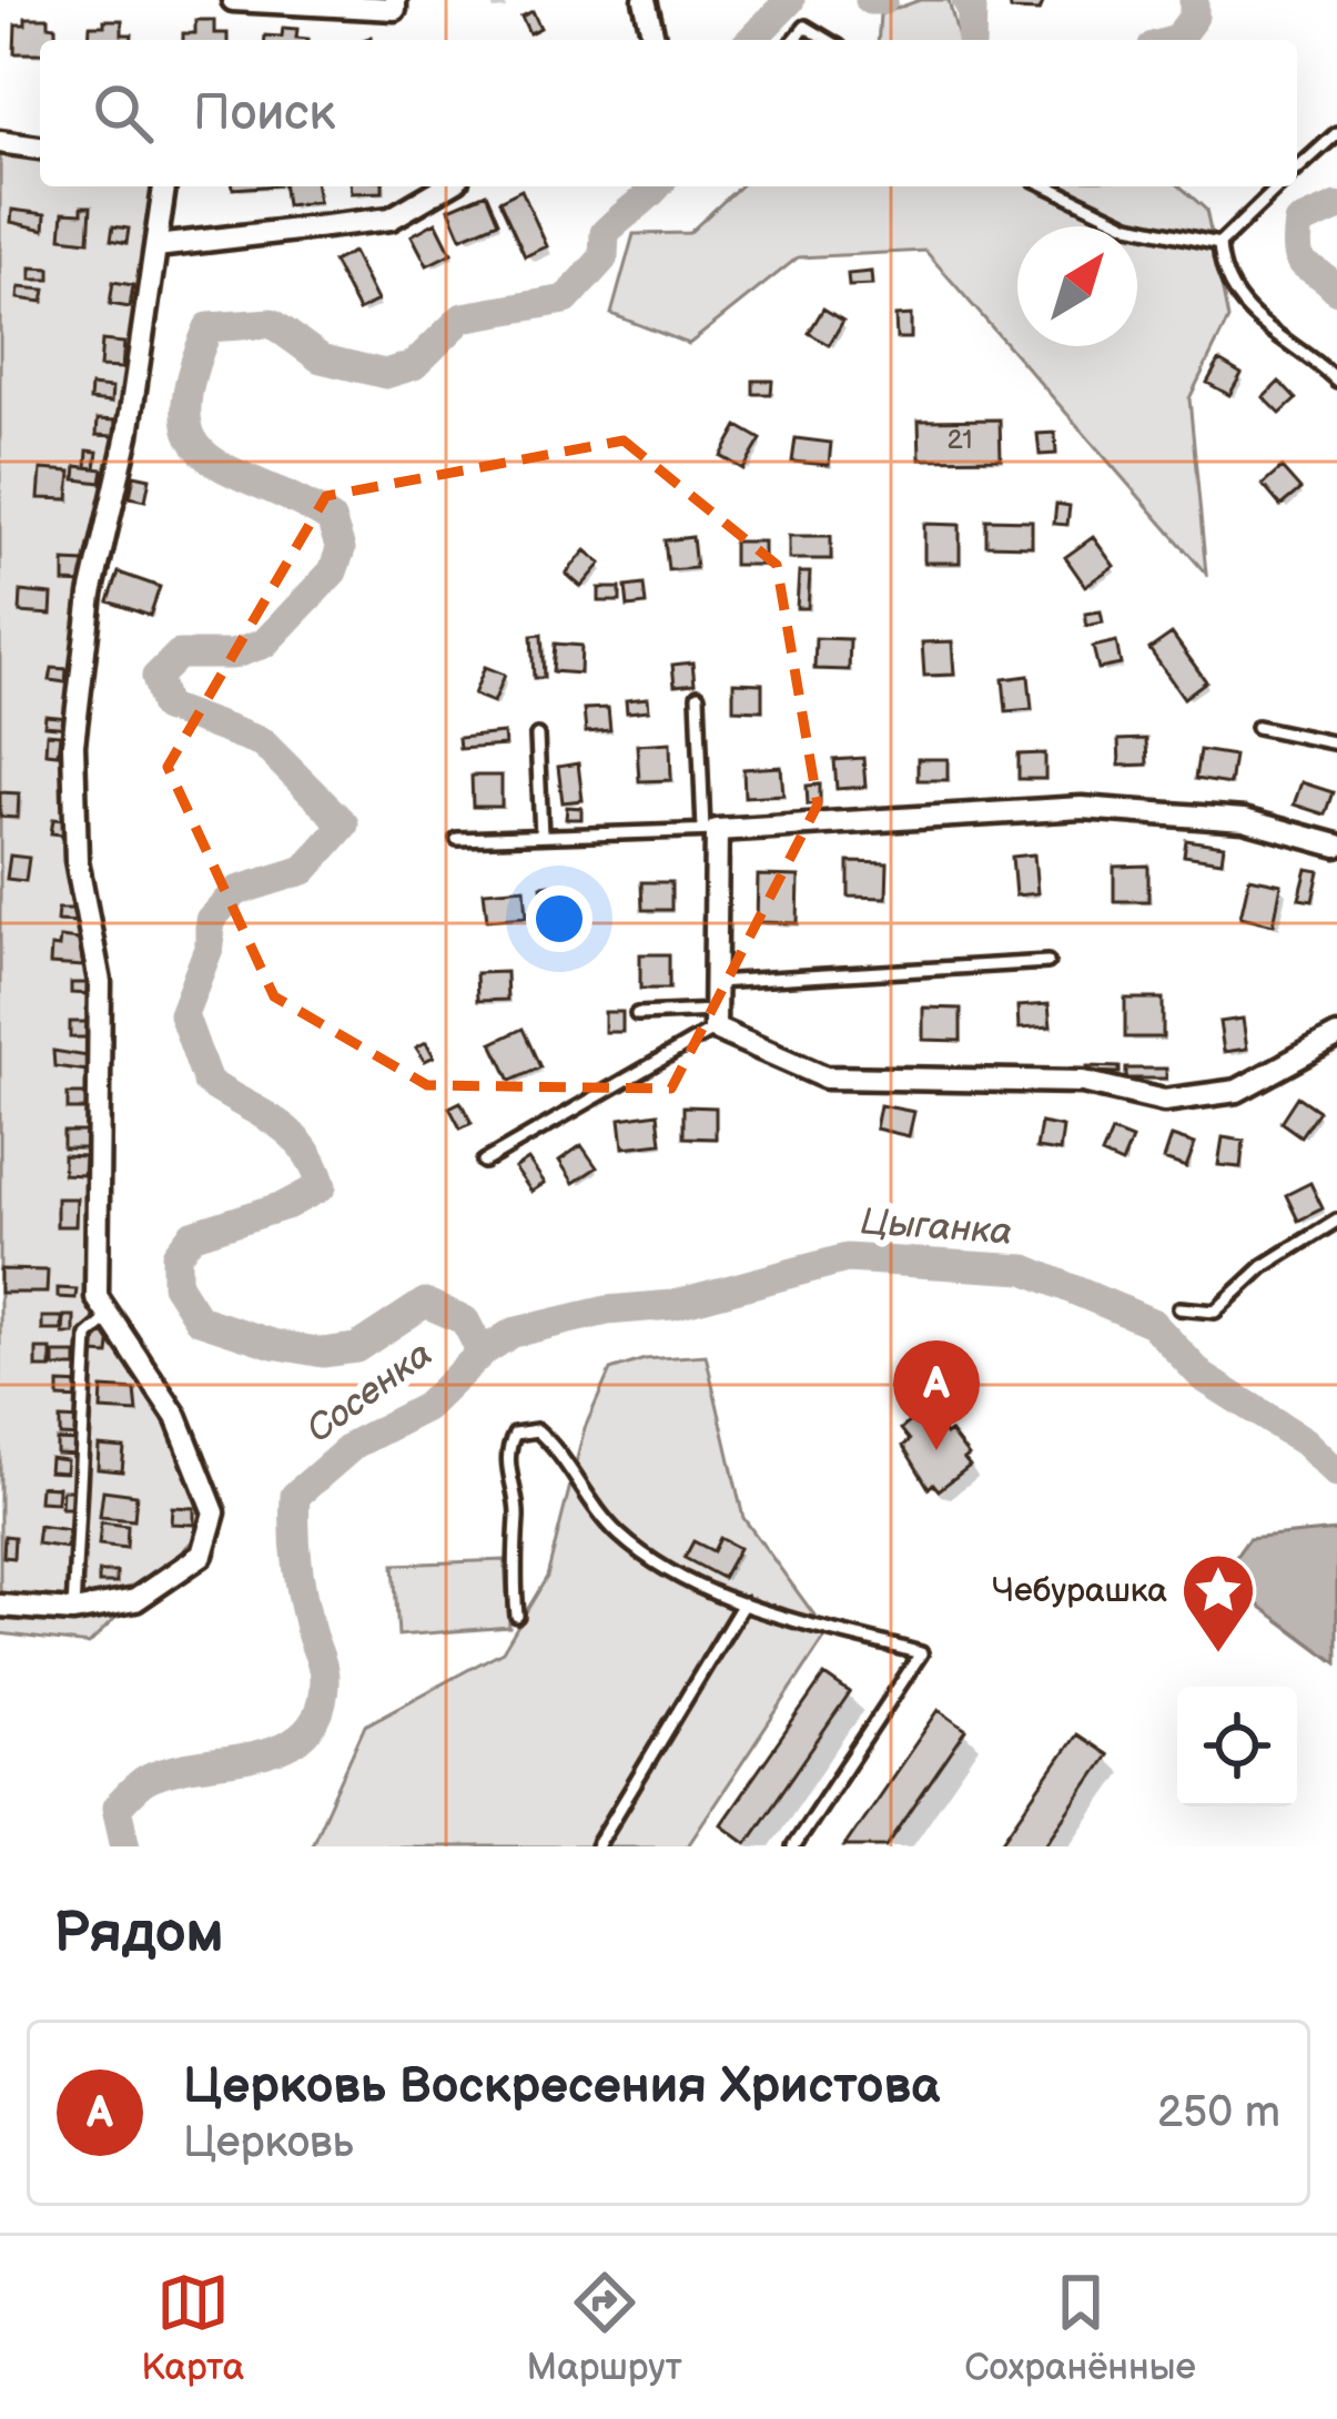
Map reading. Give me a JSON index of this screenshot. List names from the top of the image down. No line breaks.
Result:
{"water":["Цыганка","Сосенка"],"places":{"place":["Чебурашка"]},"house_numbers":["21"],"north":"top right","page":{"search":"Поиск","pins":"A","heading":"Рядом","list":[{"mark":"A","name":"Церковь Воскресения Христова","note":"Церковь","value":"250 m"}],"nav":["Карта","Маршрут","Сохранённые"]}}
